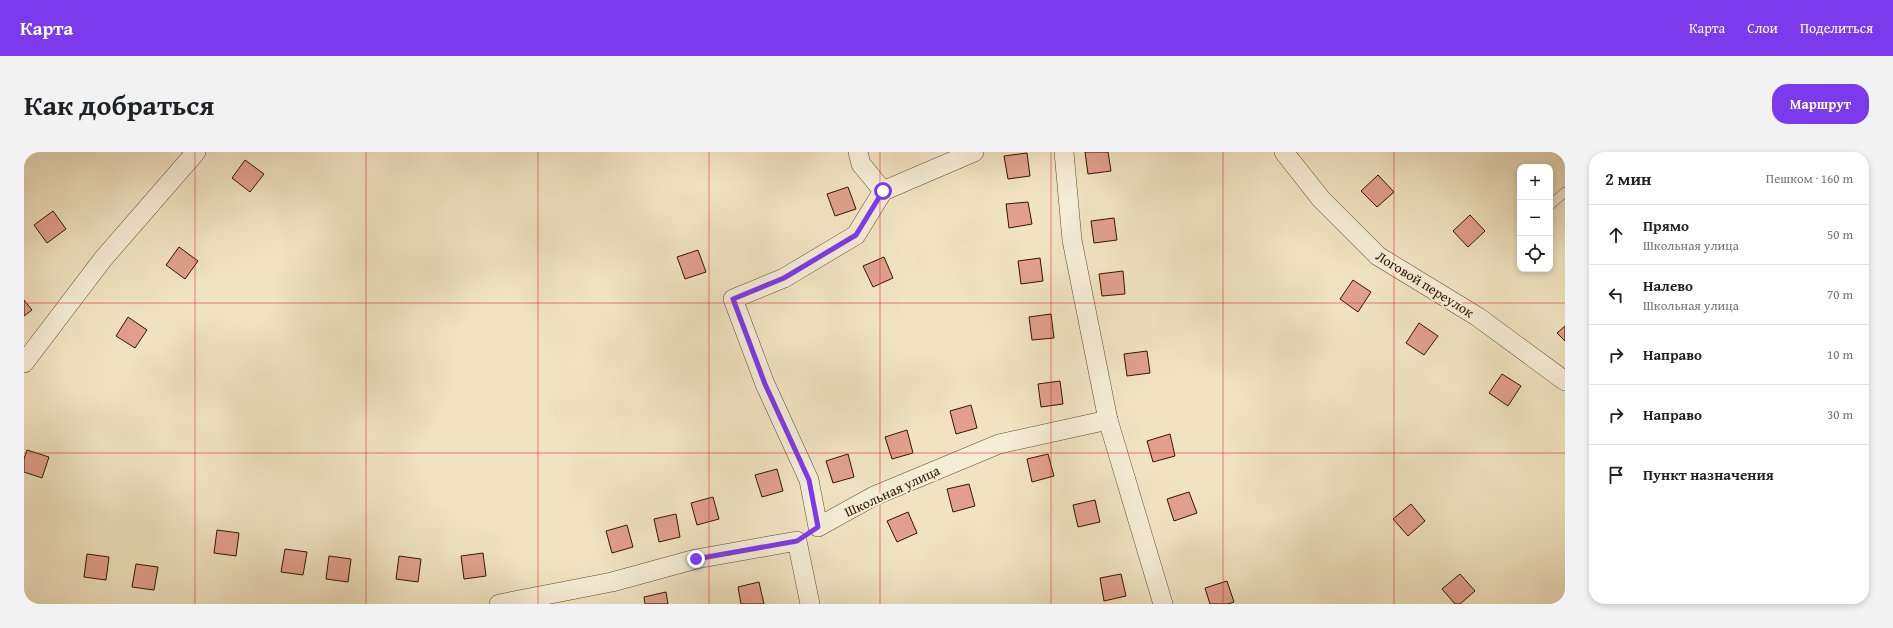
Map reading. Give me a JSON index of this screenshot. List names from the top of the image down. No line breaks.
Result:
{"streets":{"street":["Логовой переулок","Школьная улица"]},"page":{"header":"Карта","nav":["Карта","Слои","Поделиться"],"title":"Как добраться","buttons":"Маршрут","heading":["2 мин","Пешком · 160 m"],"map_buttons":["+","−"],"list":[["Прямо","Школьная улица","50 m"],["Налево","Школьная улица","70 m"],["Направо","10 m"],["Направо","30 m"],"Пункт назначения"]}}
